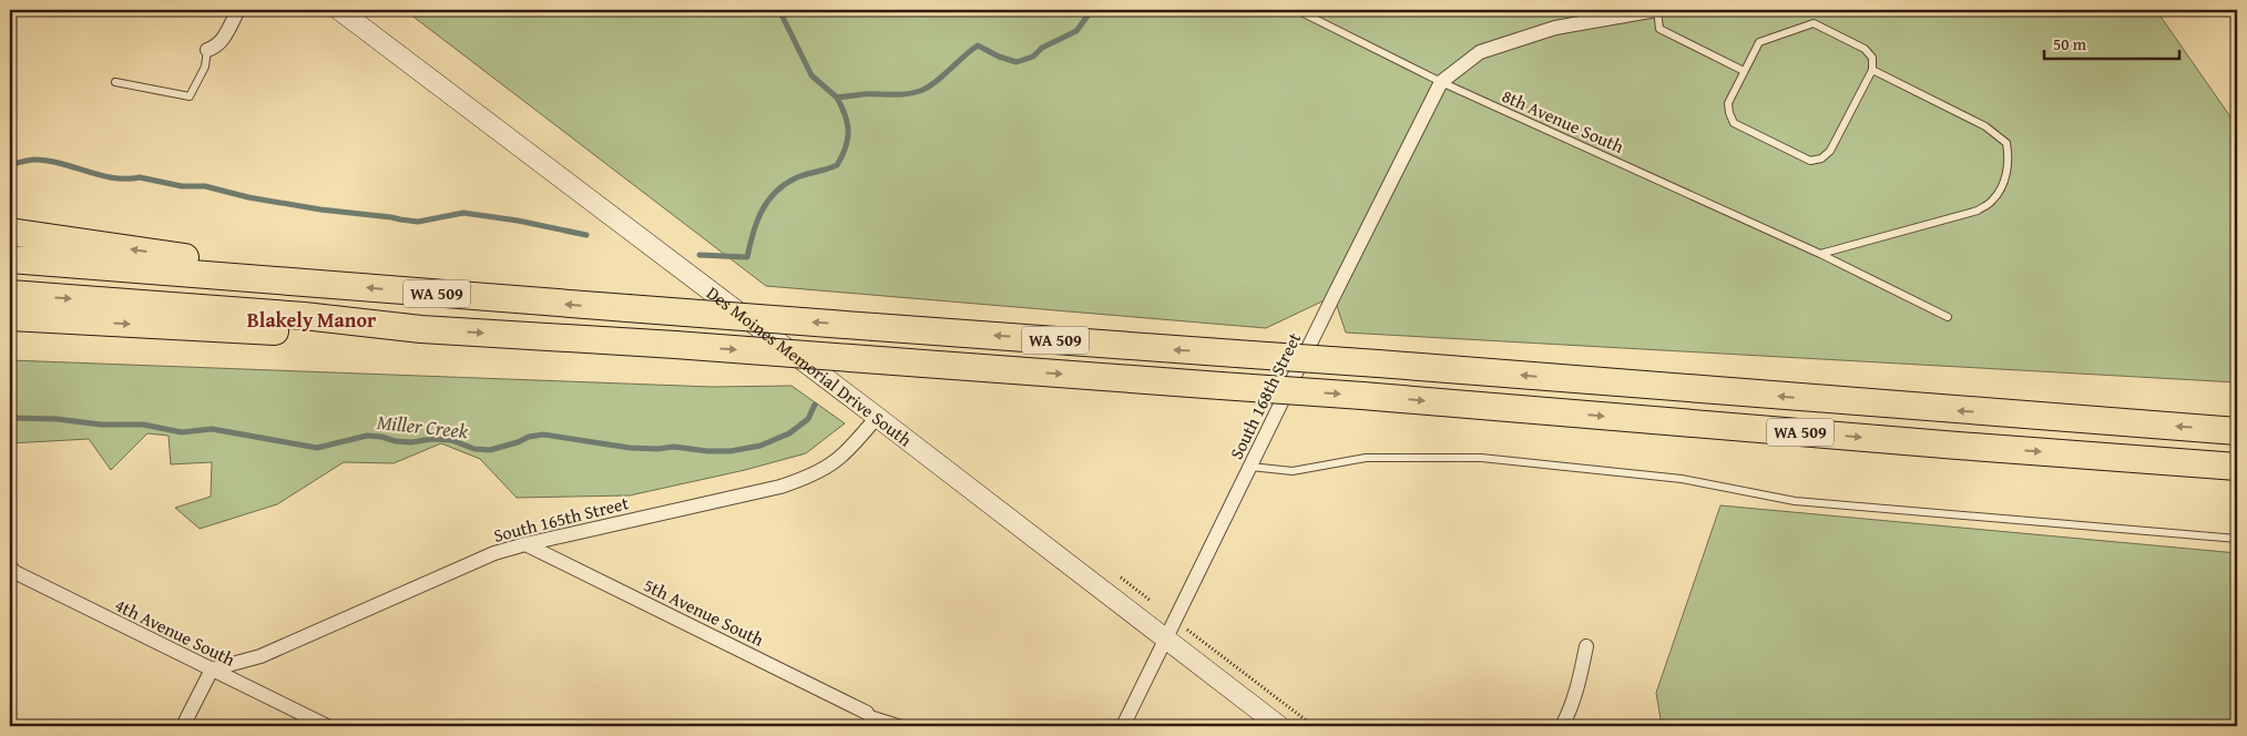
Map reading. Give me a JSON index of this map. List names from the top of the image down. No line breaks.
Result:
{"streets":{"highway":["WA 509"],"main road":["Des Moines Memorial Drive South"],"street":["South 168th Street","South 165th Street","5th Avenue South","4th Avenue South"],"lane":["8th Avenue South"]},"crossings":[["8th Avenue South","South 168th Street"],["Des Moines Memorial Drive South","South 168th Street"],["Des Moines Memorial Drive South","South 165th Street"],["South 165th Street","5th Avenue South"],["South 165th Street","4th Avenue South"]],"districts":["Blakely Manor"],"water":["Miller Creek"],"scale_bar":"50 m"}
